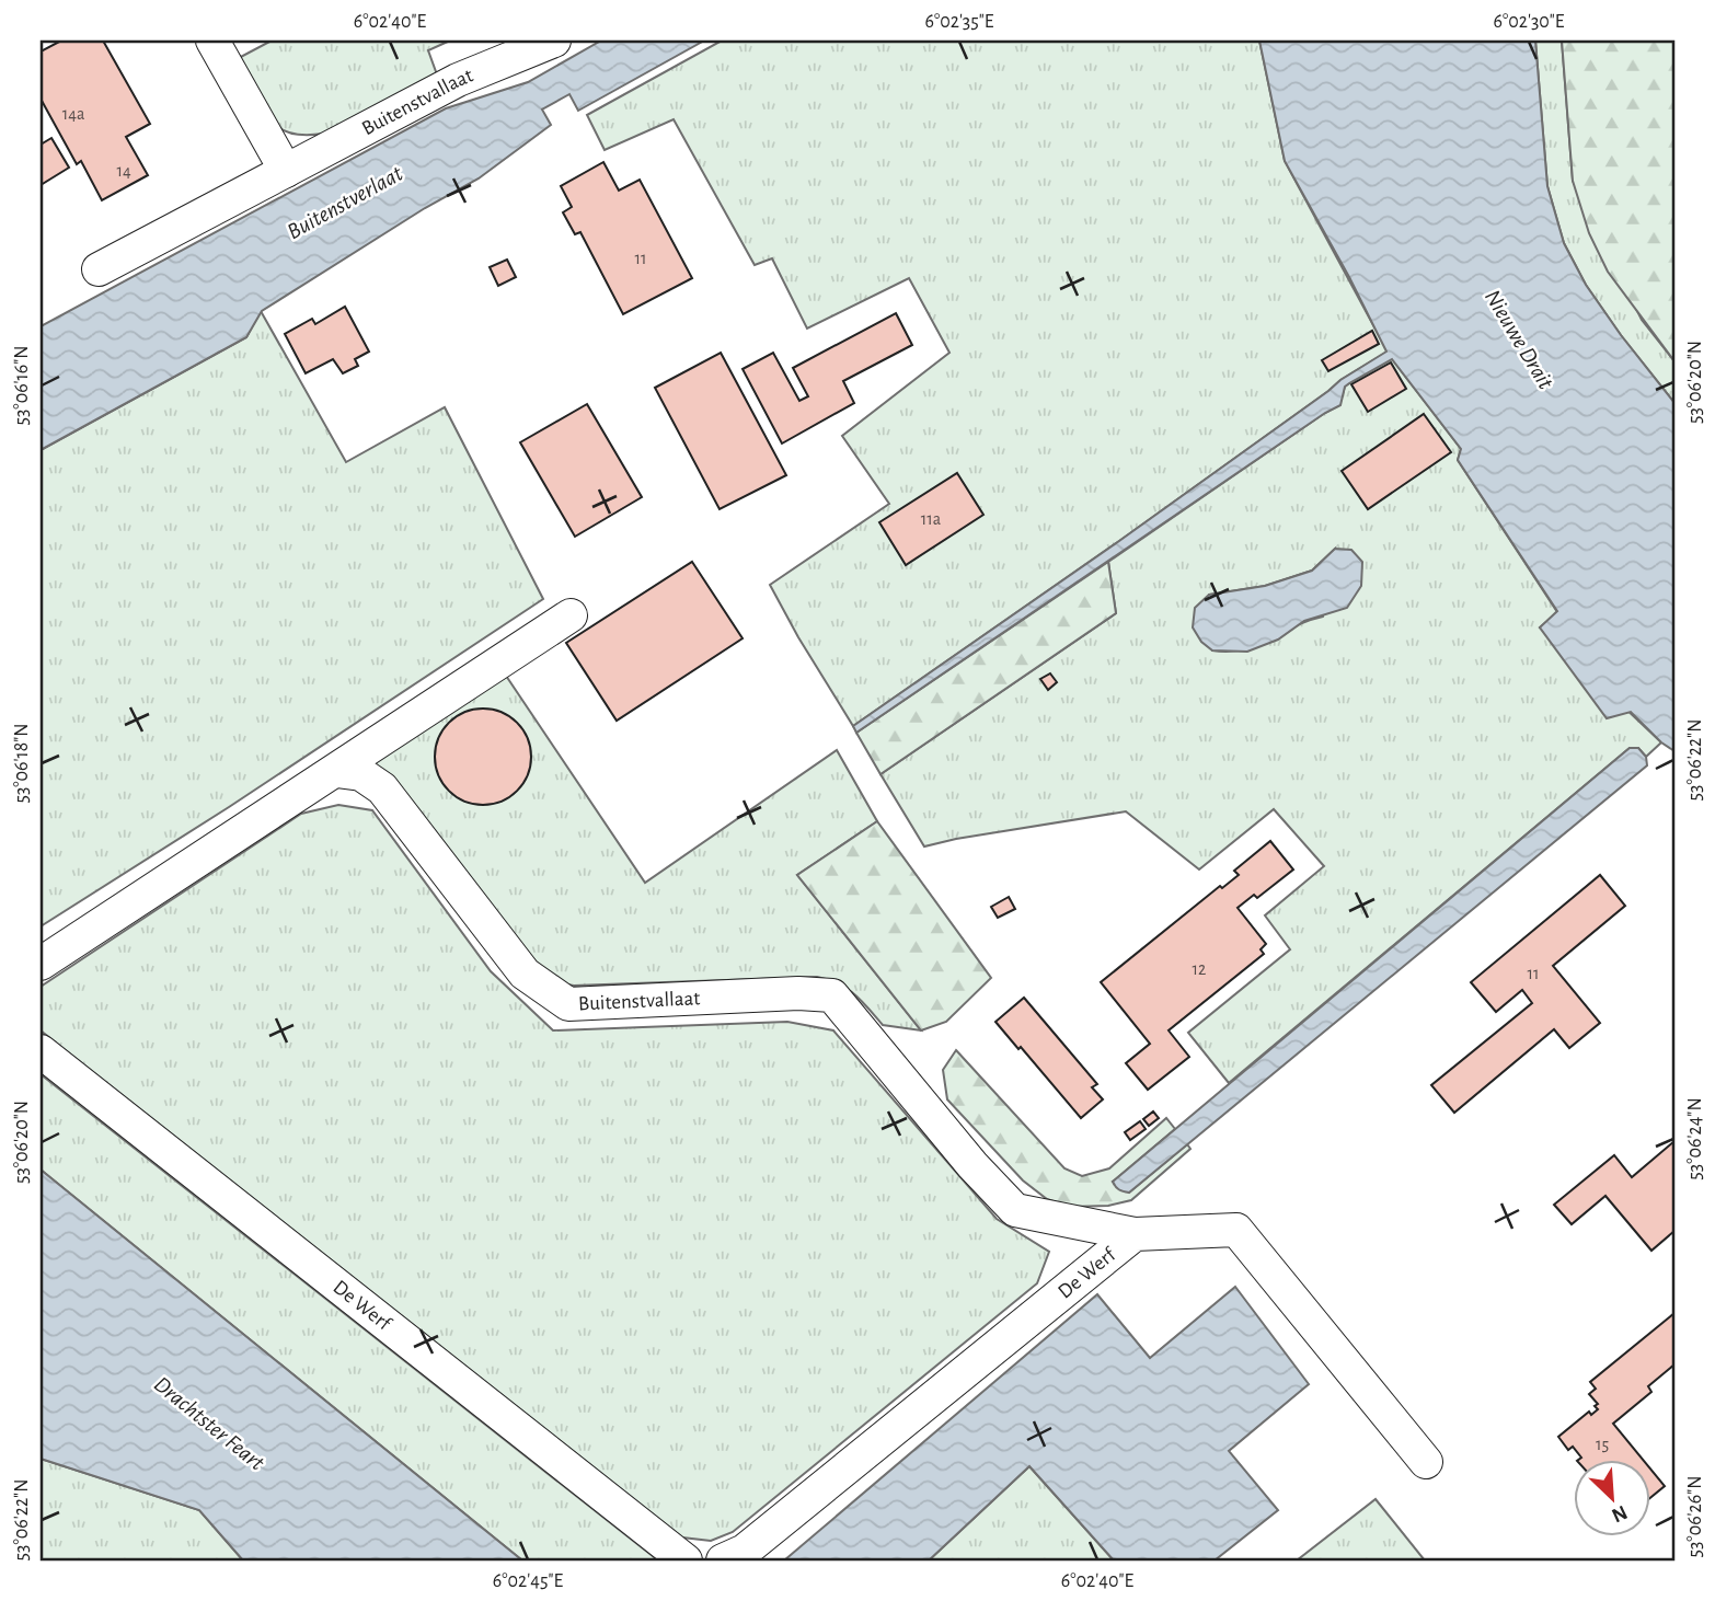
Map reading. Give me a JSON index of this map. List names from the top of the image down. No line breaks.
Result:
{"streets":{"street":["Buitenstvallaat","De Werf"]},"crossings":[["Buitenstvallaat","De Werf"]],"water":["Buitenstverlaat","Nieuwe Drait","Drachtster Feart"],"house_numbers":["14a","14","11","11a","12","11","15"],"north":"bottom right","coordinates":["6°02'40\"E","6°02'35\"E","6°02'30\"E","53°06'20\"N","53°06'16\"N","53°06'22\"N","53°06'18\"N","53°06'24\"N","53°06'26\"N","6°02'45\"E"]}
